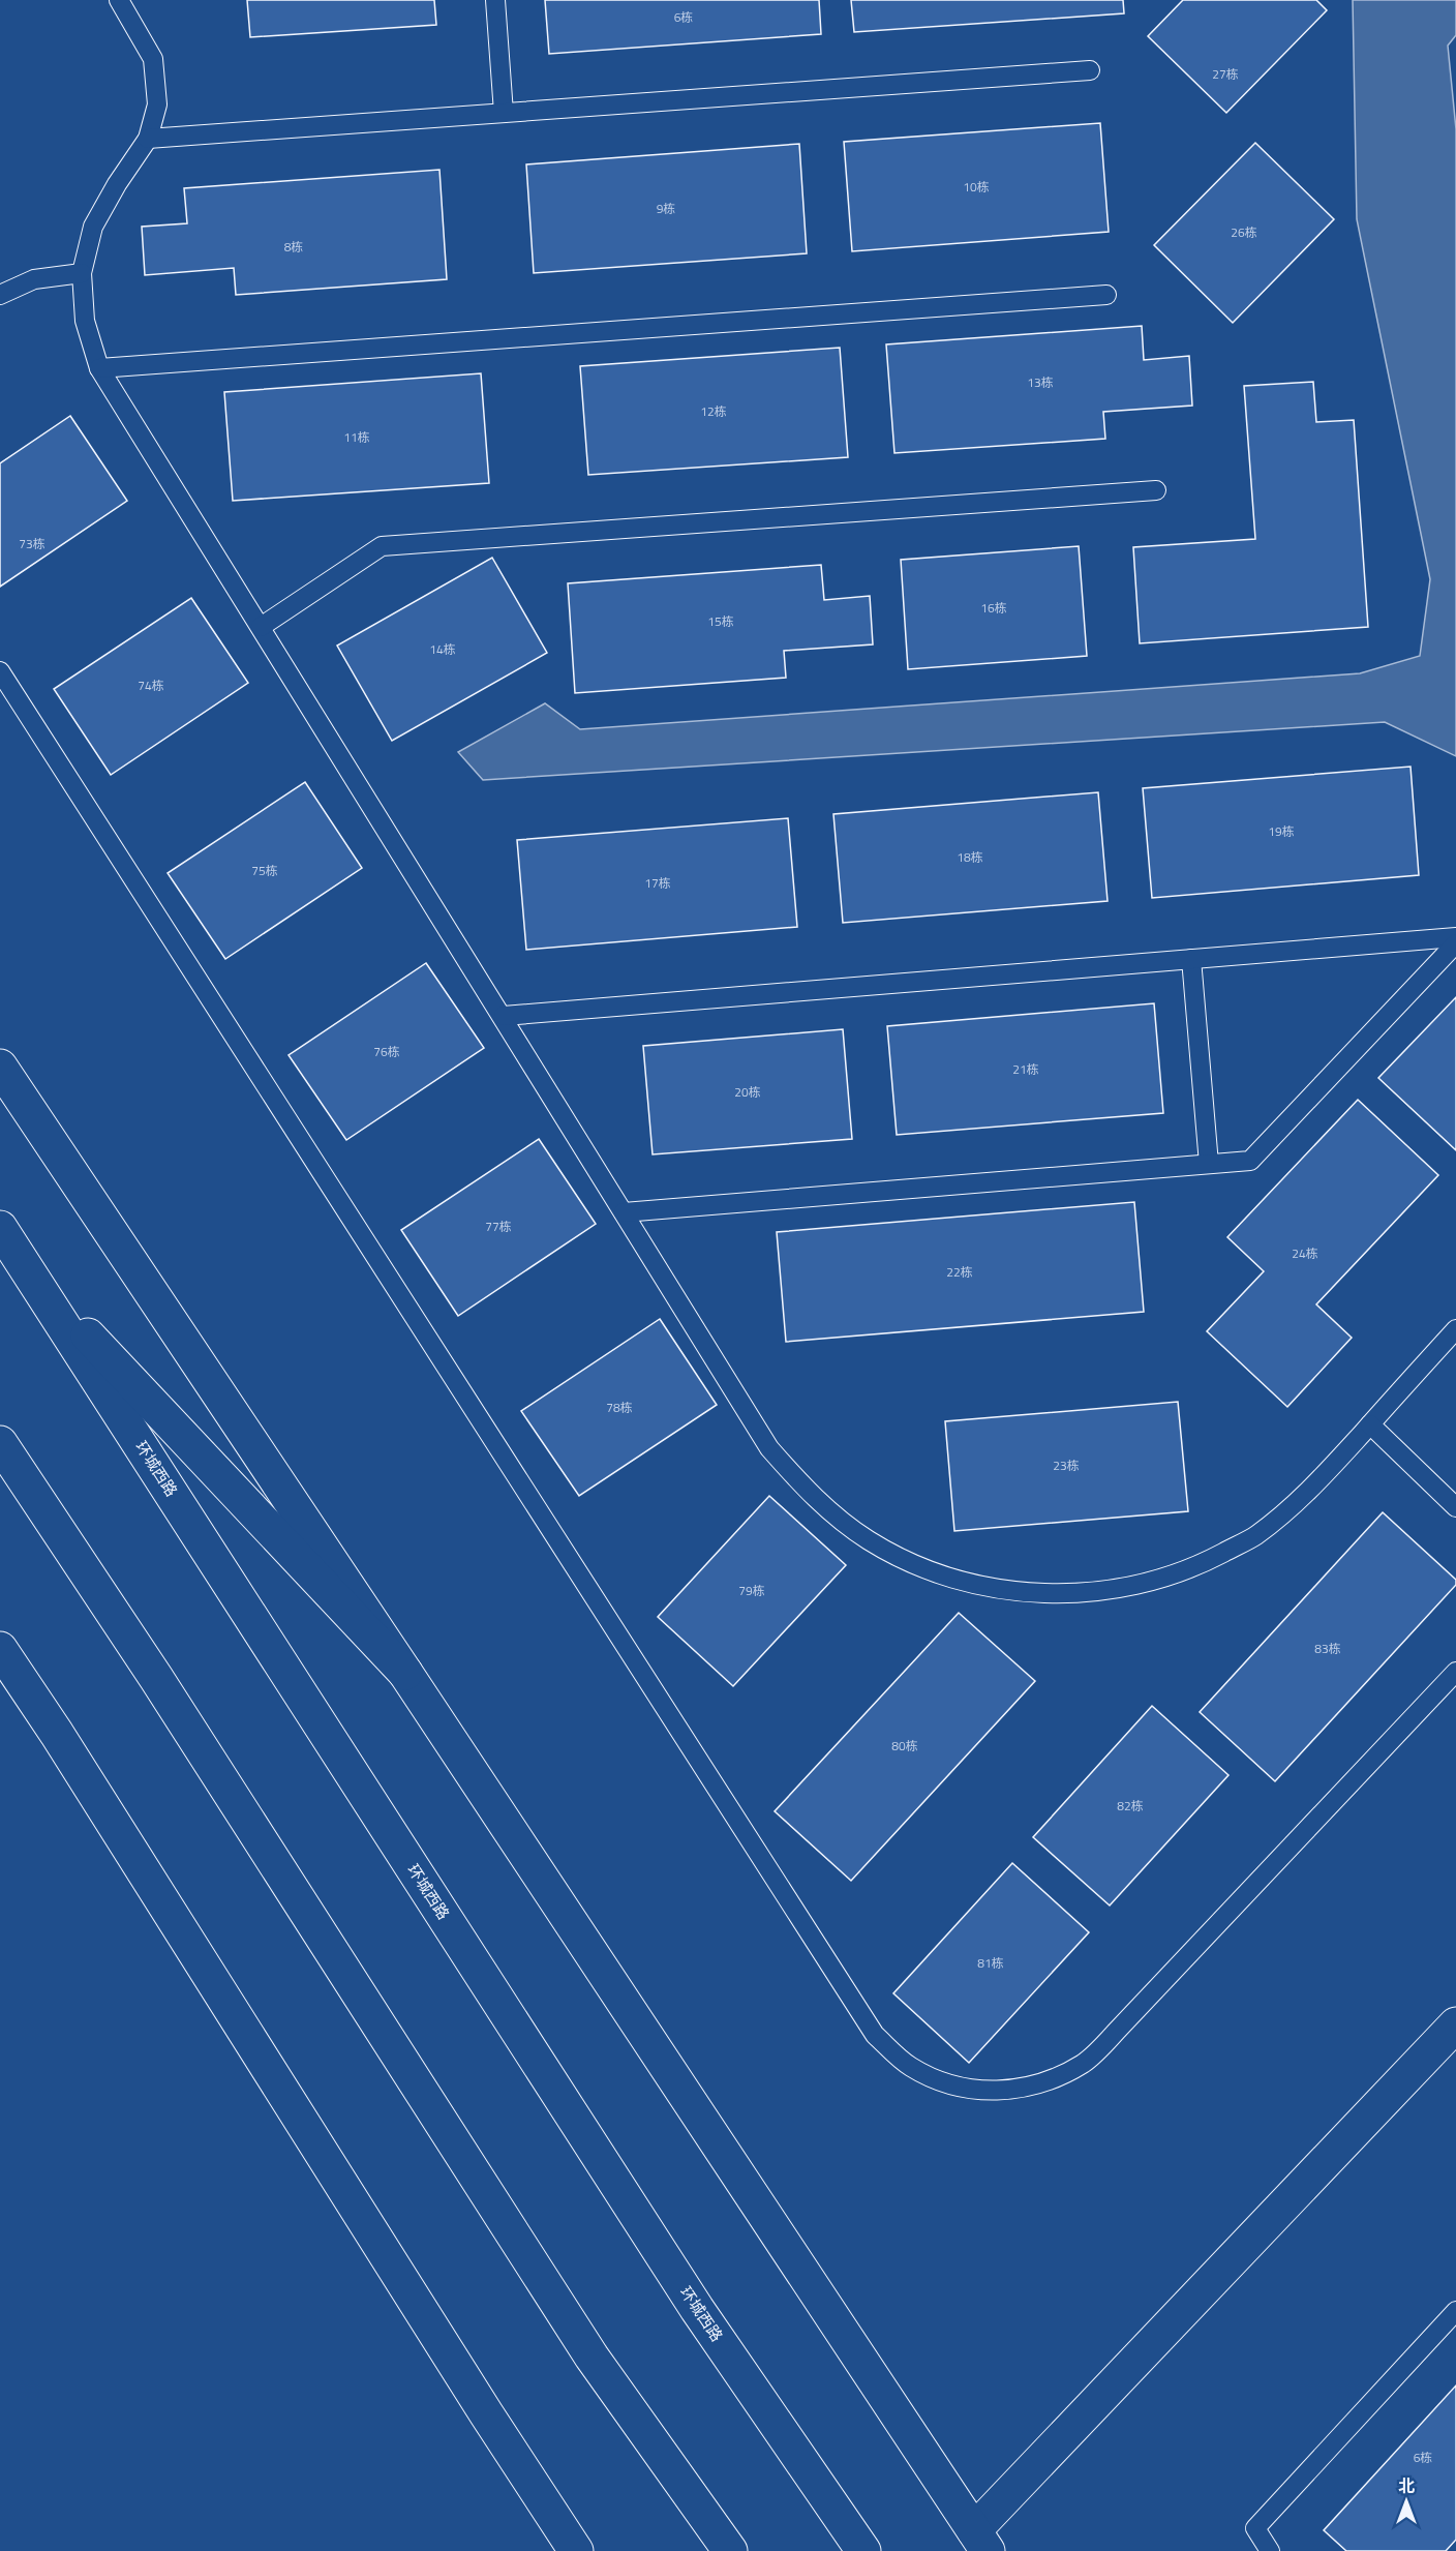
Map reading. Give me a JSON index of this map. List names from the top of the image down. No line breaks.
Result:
{"streets":{"main road":["环城西路"]},"house_numbers":["6栋","27栋","10栋","9栋","26栋","8栋","13栋","12栋","11栋","73栋","16栋","15栋","14栋","74栋","19栋","18栋","75栋","17栋","76栋","21栋","20栋","77栋","24栋","22栋","78栋","23栋","79栋","83栋","80栋","82栋","81栋","6栋"],"north":"top"}
